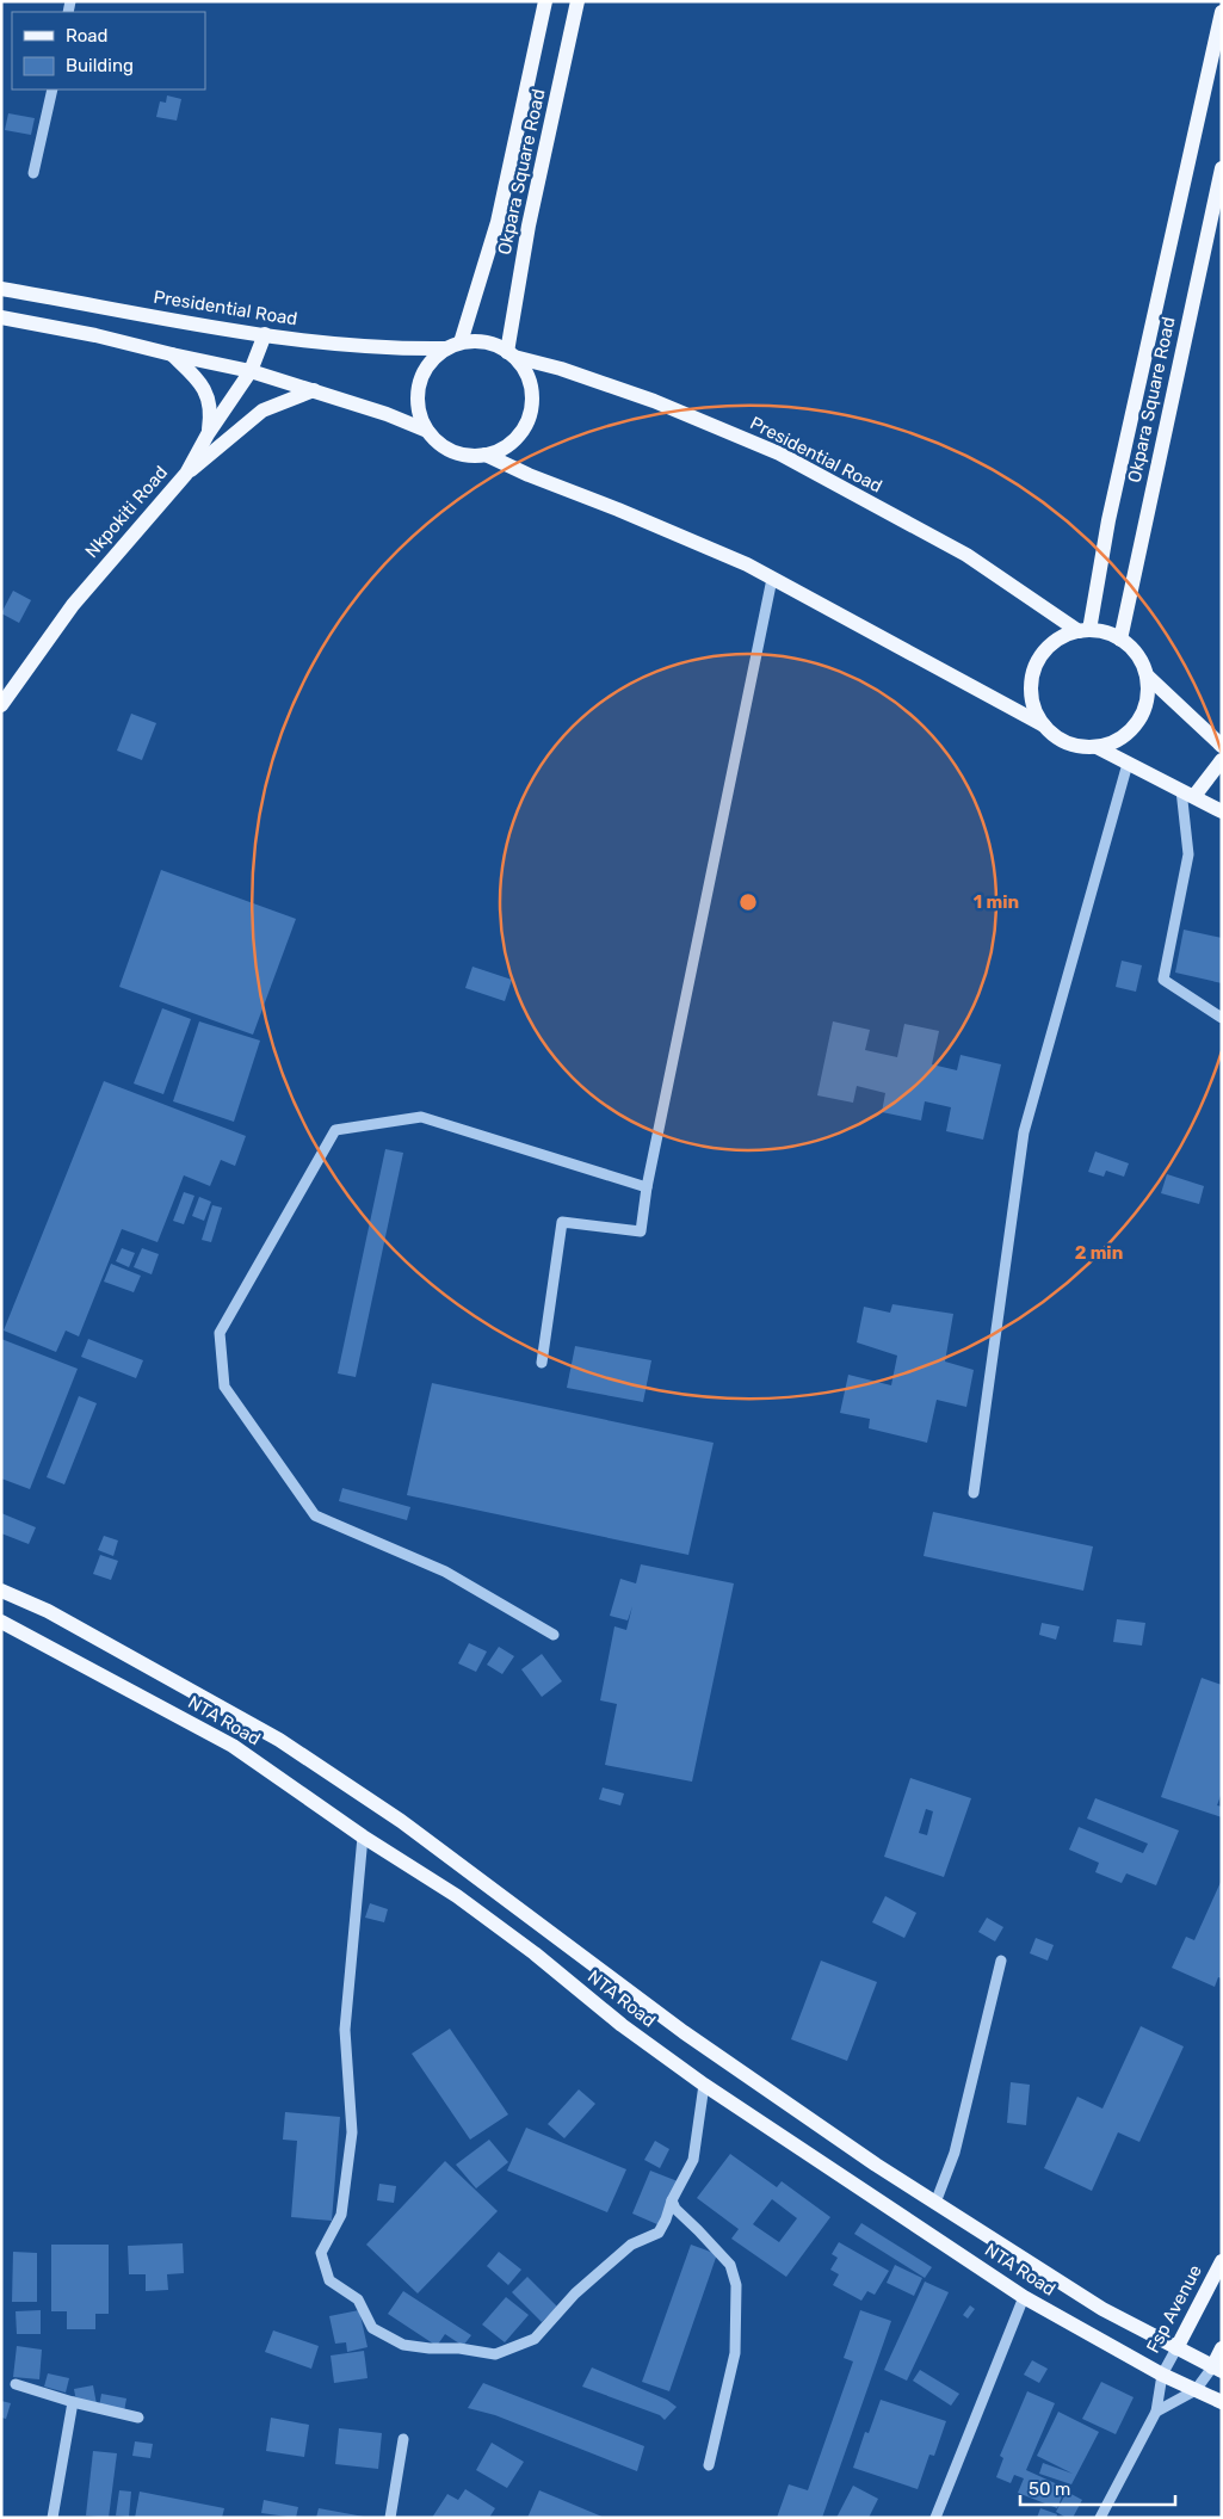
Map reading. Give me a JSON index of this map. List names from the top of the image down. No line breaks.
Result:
{"streets":{"main road":["Okpara Square Road","Presidential Road","Nkpokiti Road","NTA Road","Fsp Avenue"]},"crossings":[["Okpara Square Road","Presidential Road"],["Presidential Road","Nkpokiti Road"],["NTA Road","Fsp Avenue"]],"legend":["Road","Building"],"scale_bar":"50 m","rings":["1 min","2 min"]}
